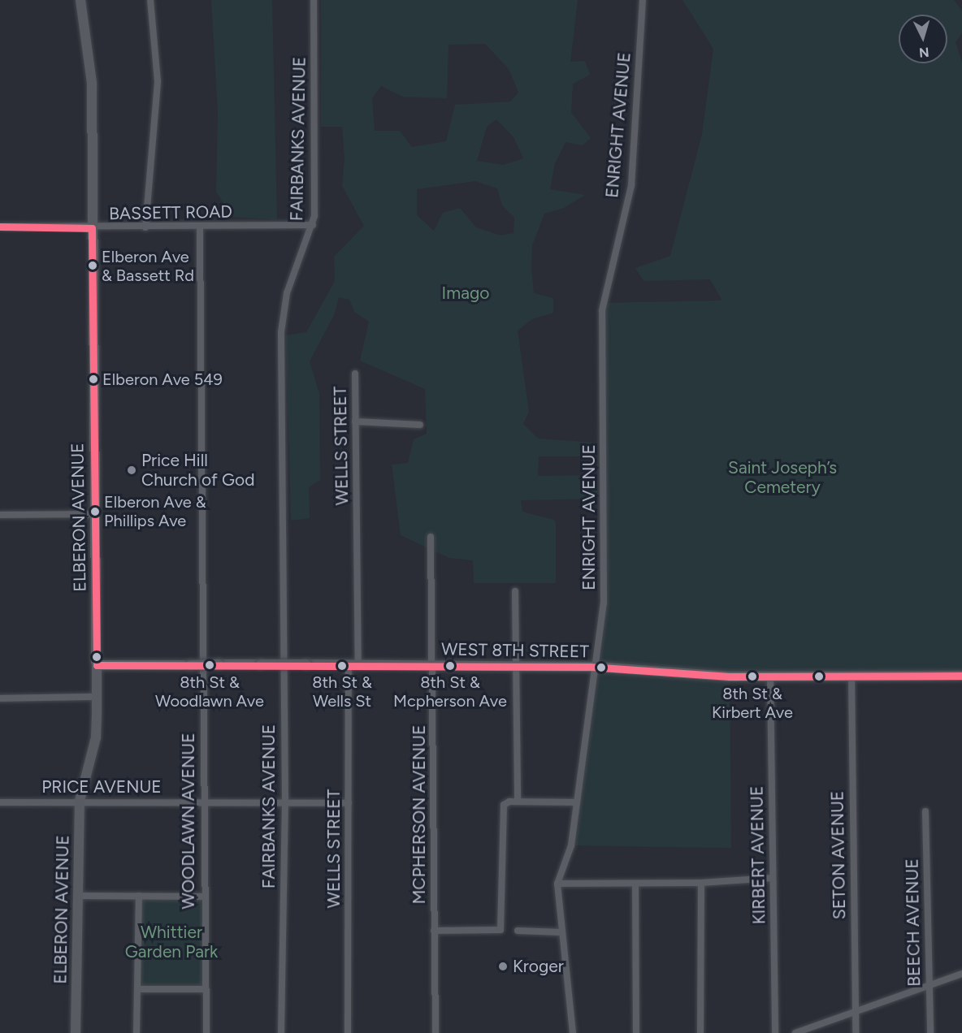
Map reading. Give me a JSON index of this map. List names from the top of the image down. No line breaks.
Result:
{"streets":{"street":["ENRIGHT AVENUE","FAIRBANKS AVENUE","BASSETT ROAD","WELLS STREET","ELBERON AVENUE","WEST 8TH STREET","PRICE AVENUE","MCPHERSON AVENUE","WOODLAWN AVENUE","KIRBERT AVENUE","SETON AVENUE","BEECH AVENUE"]},"crossings":[["ENRIGHT AVENUE","WEST 8TH STREET"],["FAIRBANKS AVENUE","BASSETT ROAD"],["FAIRBANKS AVENUE","PRICE AVENUE"],["BASSETT ROAD","ELBERON AVENUE"],["BASSETT ROAD","WOODLAWN AVENUE"],["WELLS STREET","WEST 8TH STREET"],["WELLS STREET","PRICE AVENUE"],["ELBERON AVENUE","WEST 8TH STREET"],["ELBERON AVENUE","PRICE AVENUE"],["WEST 8TH STREET","MCPHERSON AVENUE"],["WEST 8TH STREET","KIRBERT AVENUE"],["WEST 8TH STREET","SETON AVENUE"],["PRICE AVENUE","WOODLAWN AVENUE"]],"parks":["Imago","Saint Joseph’s Cemetery","Whittier Garden Park"],"places":["Elberon Ave & Bassett Rd","Elberon Ave 549","Price Hill Church of God","Elberon Ave & Phillips Ave","8th St & Woodlawn Ave","8th St & Wells St","8th St & Mcpherson Ave","8th St & Kirbert Ave","Kroger"],"north":"bottom"}
